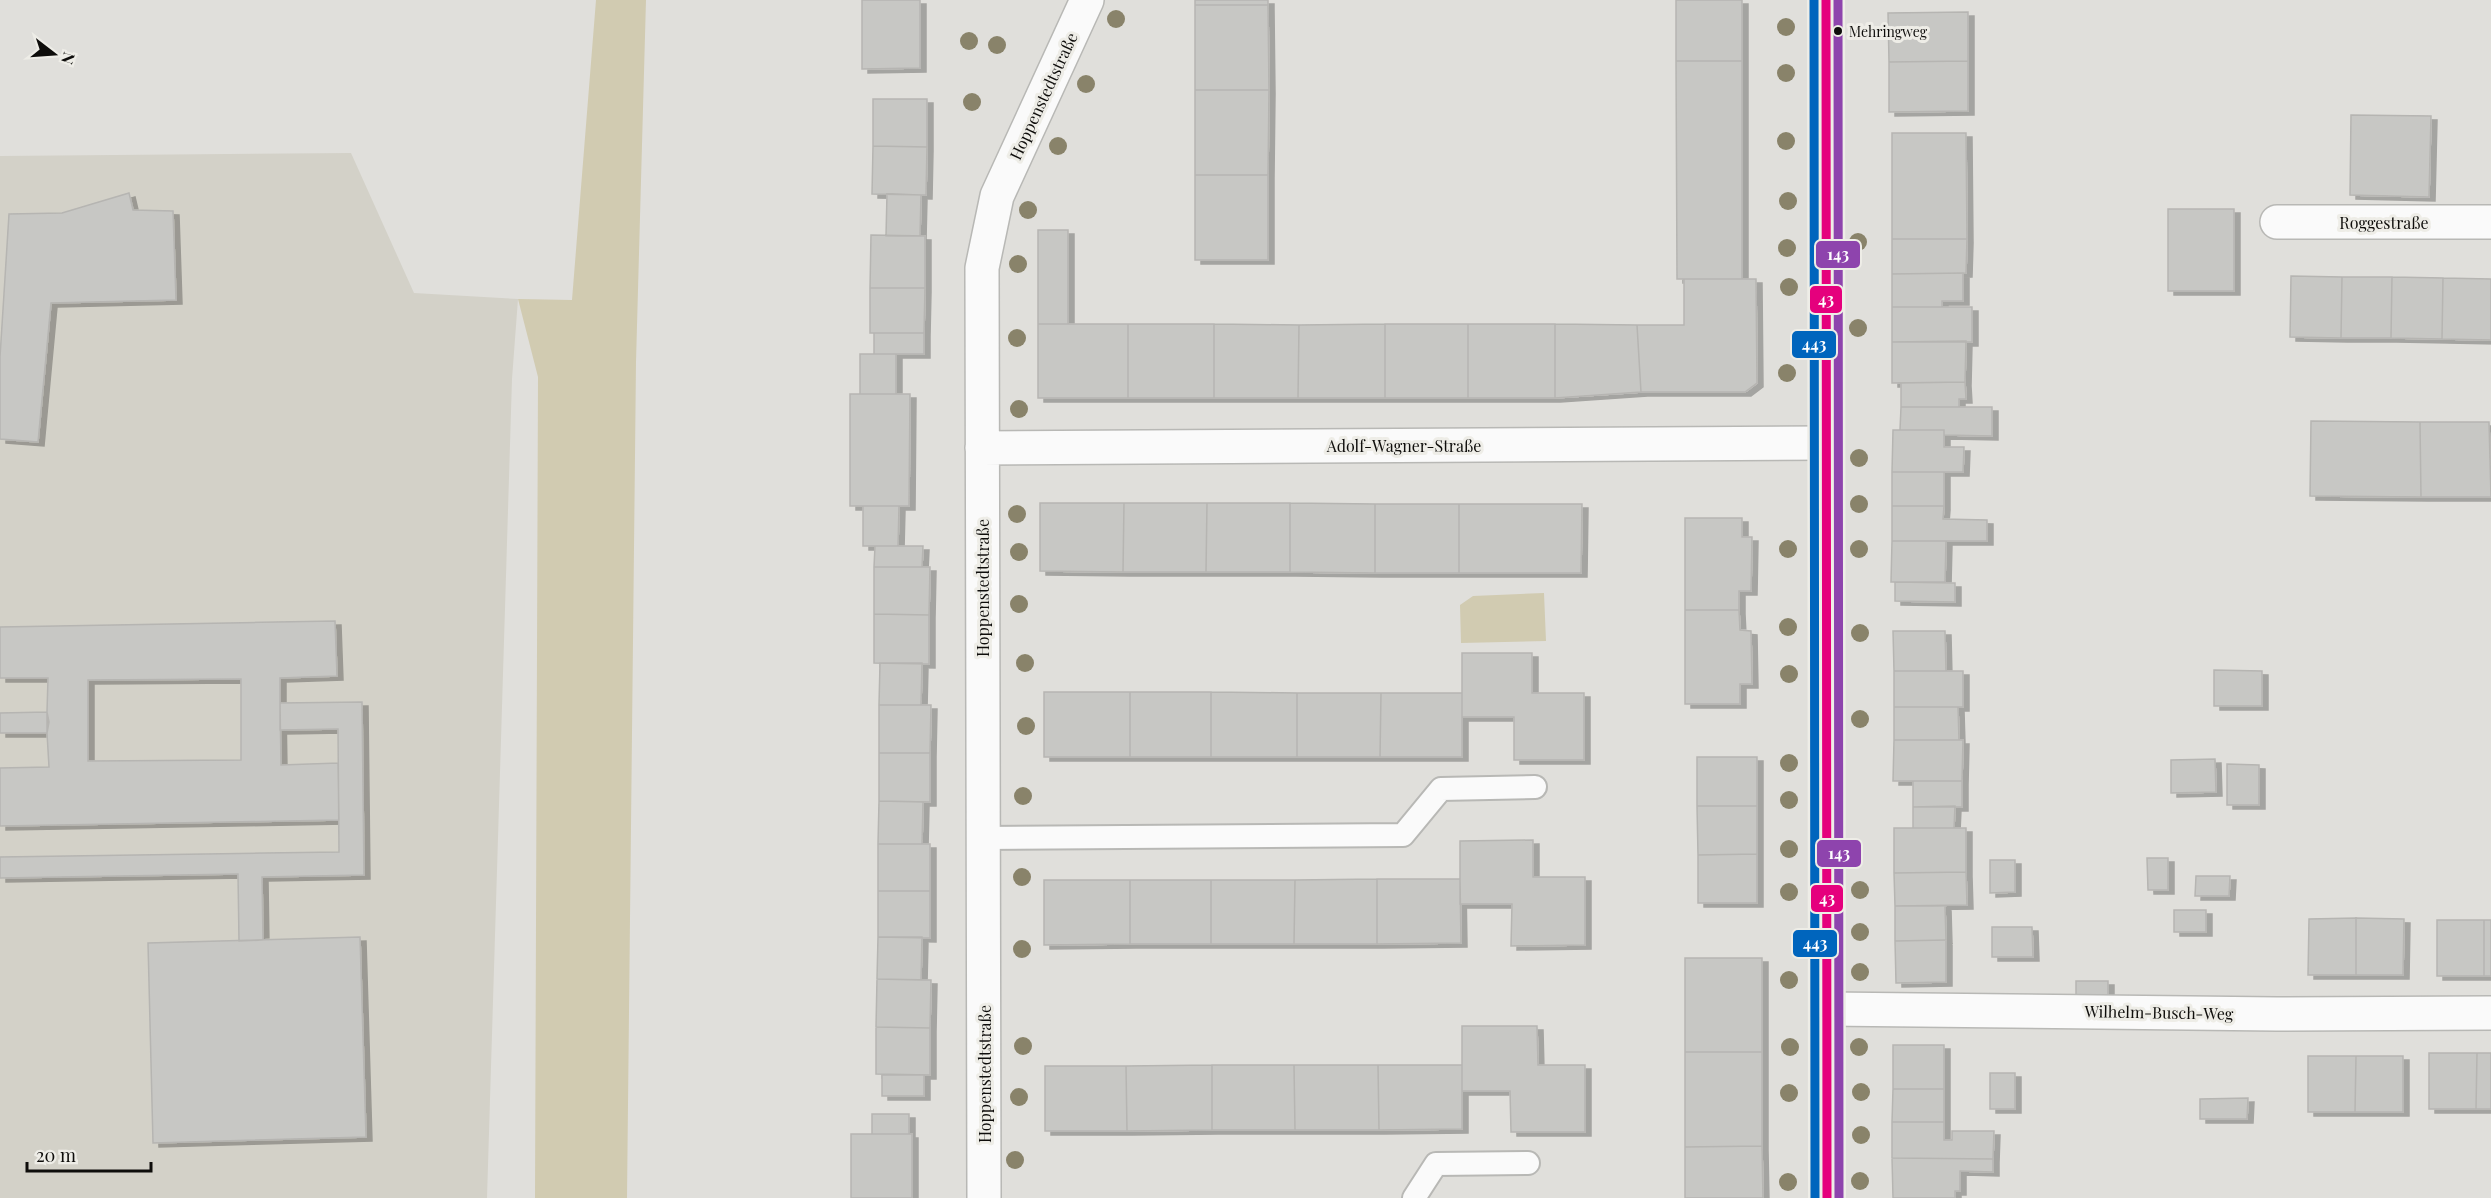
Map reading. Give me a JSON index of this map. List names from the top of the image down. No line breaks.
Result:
{"streets":{"street":["Hoppenstedtstraße","Roggestraße","Adolf-Wagner-Straße","Wilhelm-Busch-Weg"]},"crossings":[["Hoppenstedtstraße","Adolf-Wagner-Straße"]],"places":["Mehringweg"],"lines":["transit line 43","transit line 443","transit line 143"],"scale_bar":"20 m","north":"right"}
